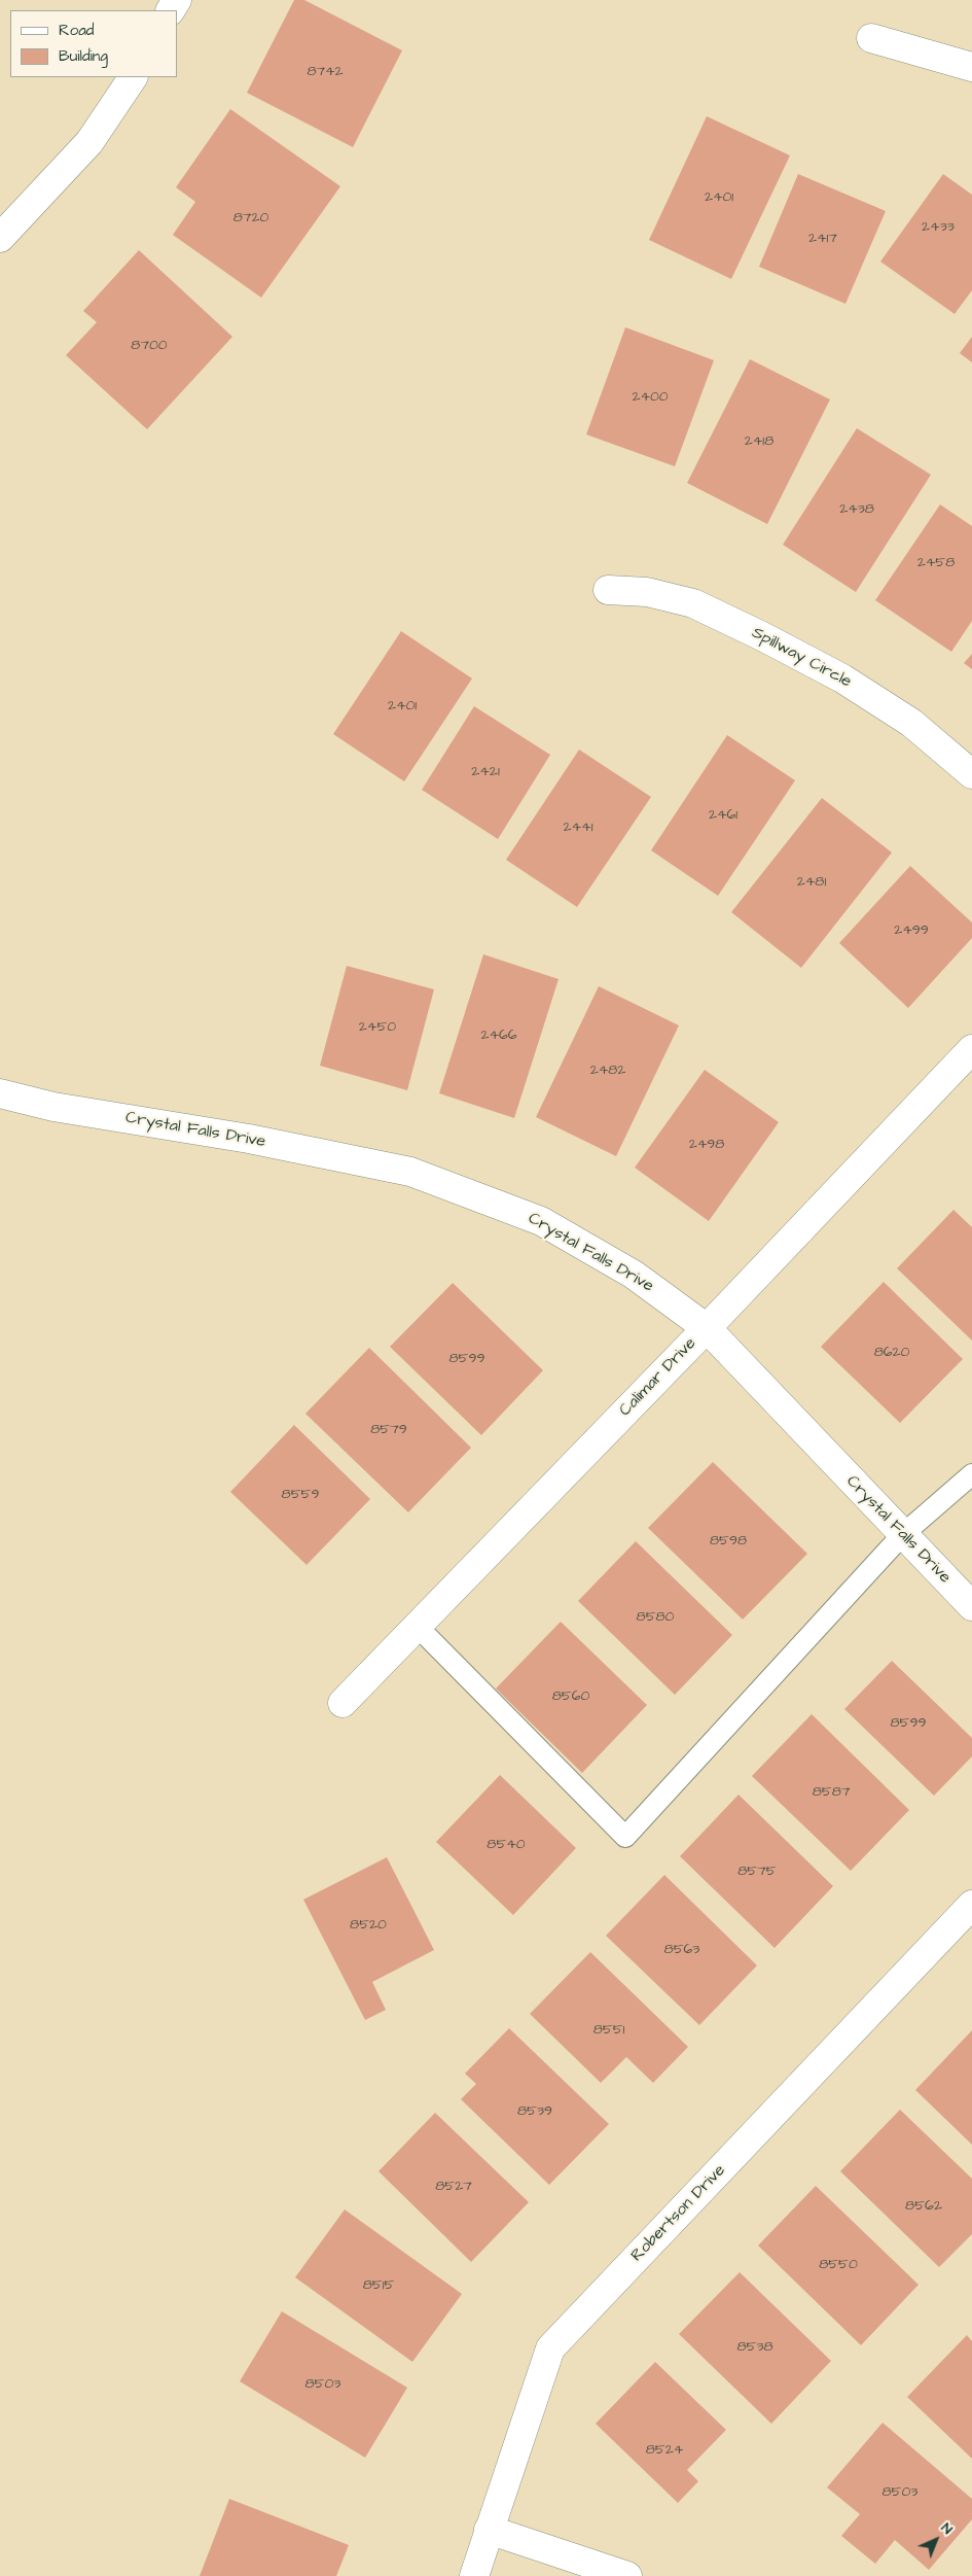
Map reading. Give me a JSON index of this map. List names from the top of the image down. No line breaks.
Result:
{"streets":{"street":["Spillway Circle","Crystal Falls Drive","Calimar Drive","Robertson Drive"]},"crossings":[["Crystal Falls Drive","Calimar Drive"]],"house_numbers":["8742","2401","8720","2433","2417","8700","2400","2418","2438","2458","2401","2421","2461","2441","2481","2499","2450","2466","2482","2498","8620","8599","8579","8559","8598","8580","8560","8599","8587","8540","8575","8520","8563","8551","8539","8527","8562","8550","8515","8538","8503","8524","8503"],"legend":["Road","Building"],"north":"top right"}
